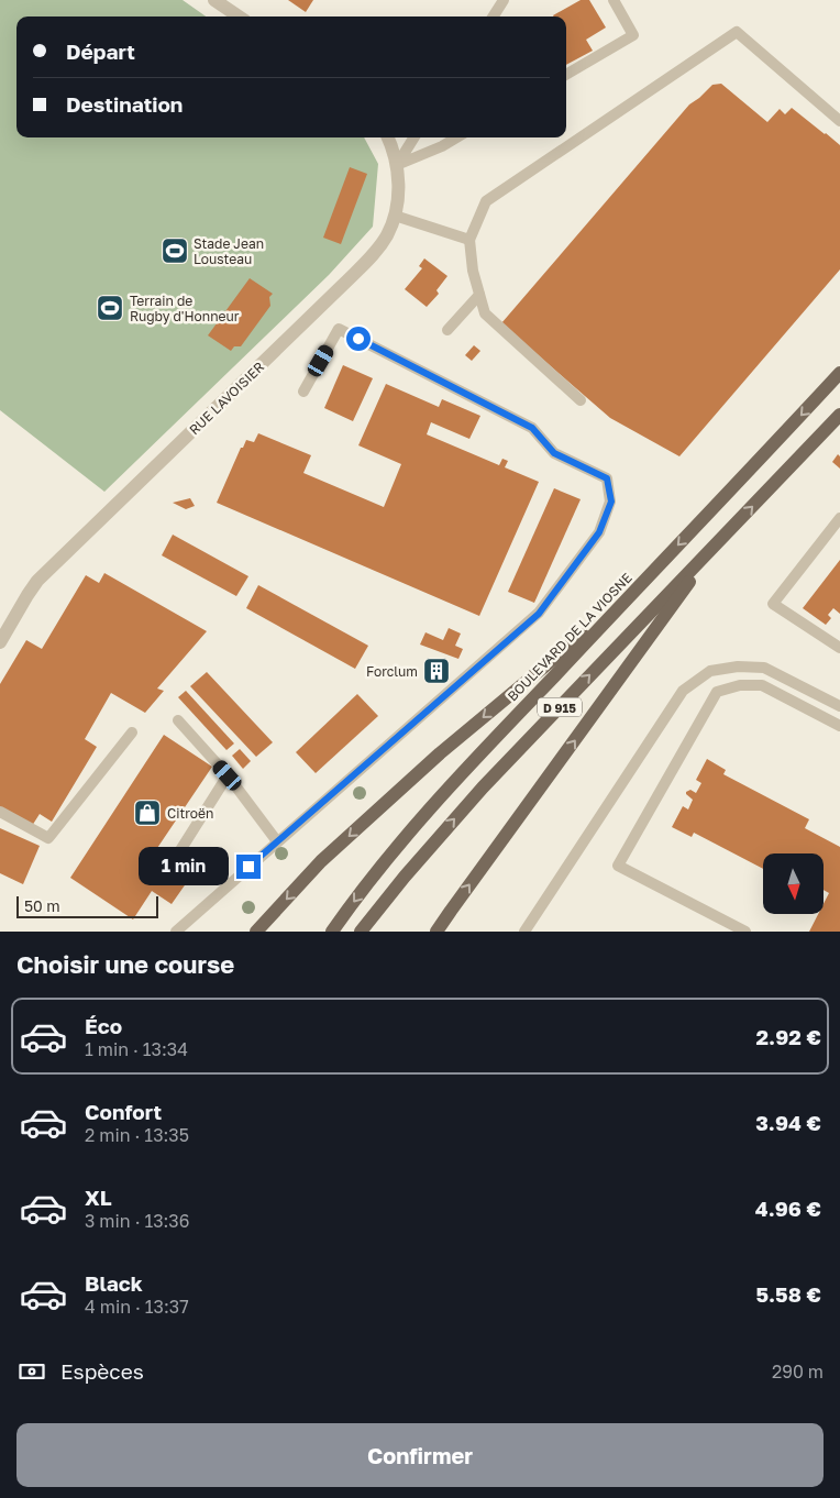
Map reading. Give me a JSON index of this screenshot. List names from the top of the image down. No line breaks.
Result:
{"streets":{"main road":["BOULEVARD DE LA VIOSNE","D 915"],"street":["RUE LAVOISIER"]},"places":{"sports":["Stade Jean Lousteau","Terrain de Rugby d'Honneur"],"building":["Forclum"],"shop":["Citroën"]},"scale_bar":"50 m","north":"bottom","page":{"banner":["Départ","Destination"],"bubble":"1 min","scale":"50 m","heading":"Choisir une course","list":[{"name":"Éco","note":"1 min · 13:34","value":"2.92 €"},{"name":"Confort","note":"2 min · 13:35","value":"3.94 €"},{"name":"XL","note":"3 min · 13:36","value":"4.96 €"},{"name":"Black","note":"4 min · 13:37","value":"5.58 €"}],"pay":["Espèces","290 m"],"buttons":"Confirmer"}}
